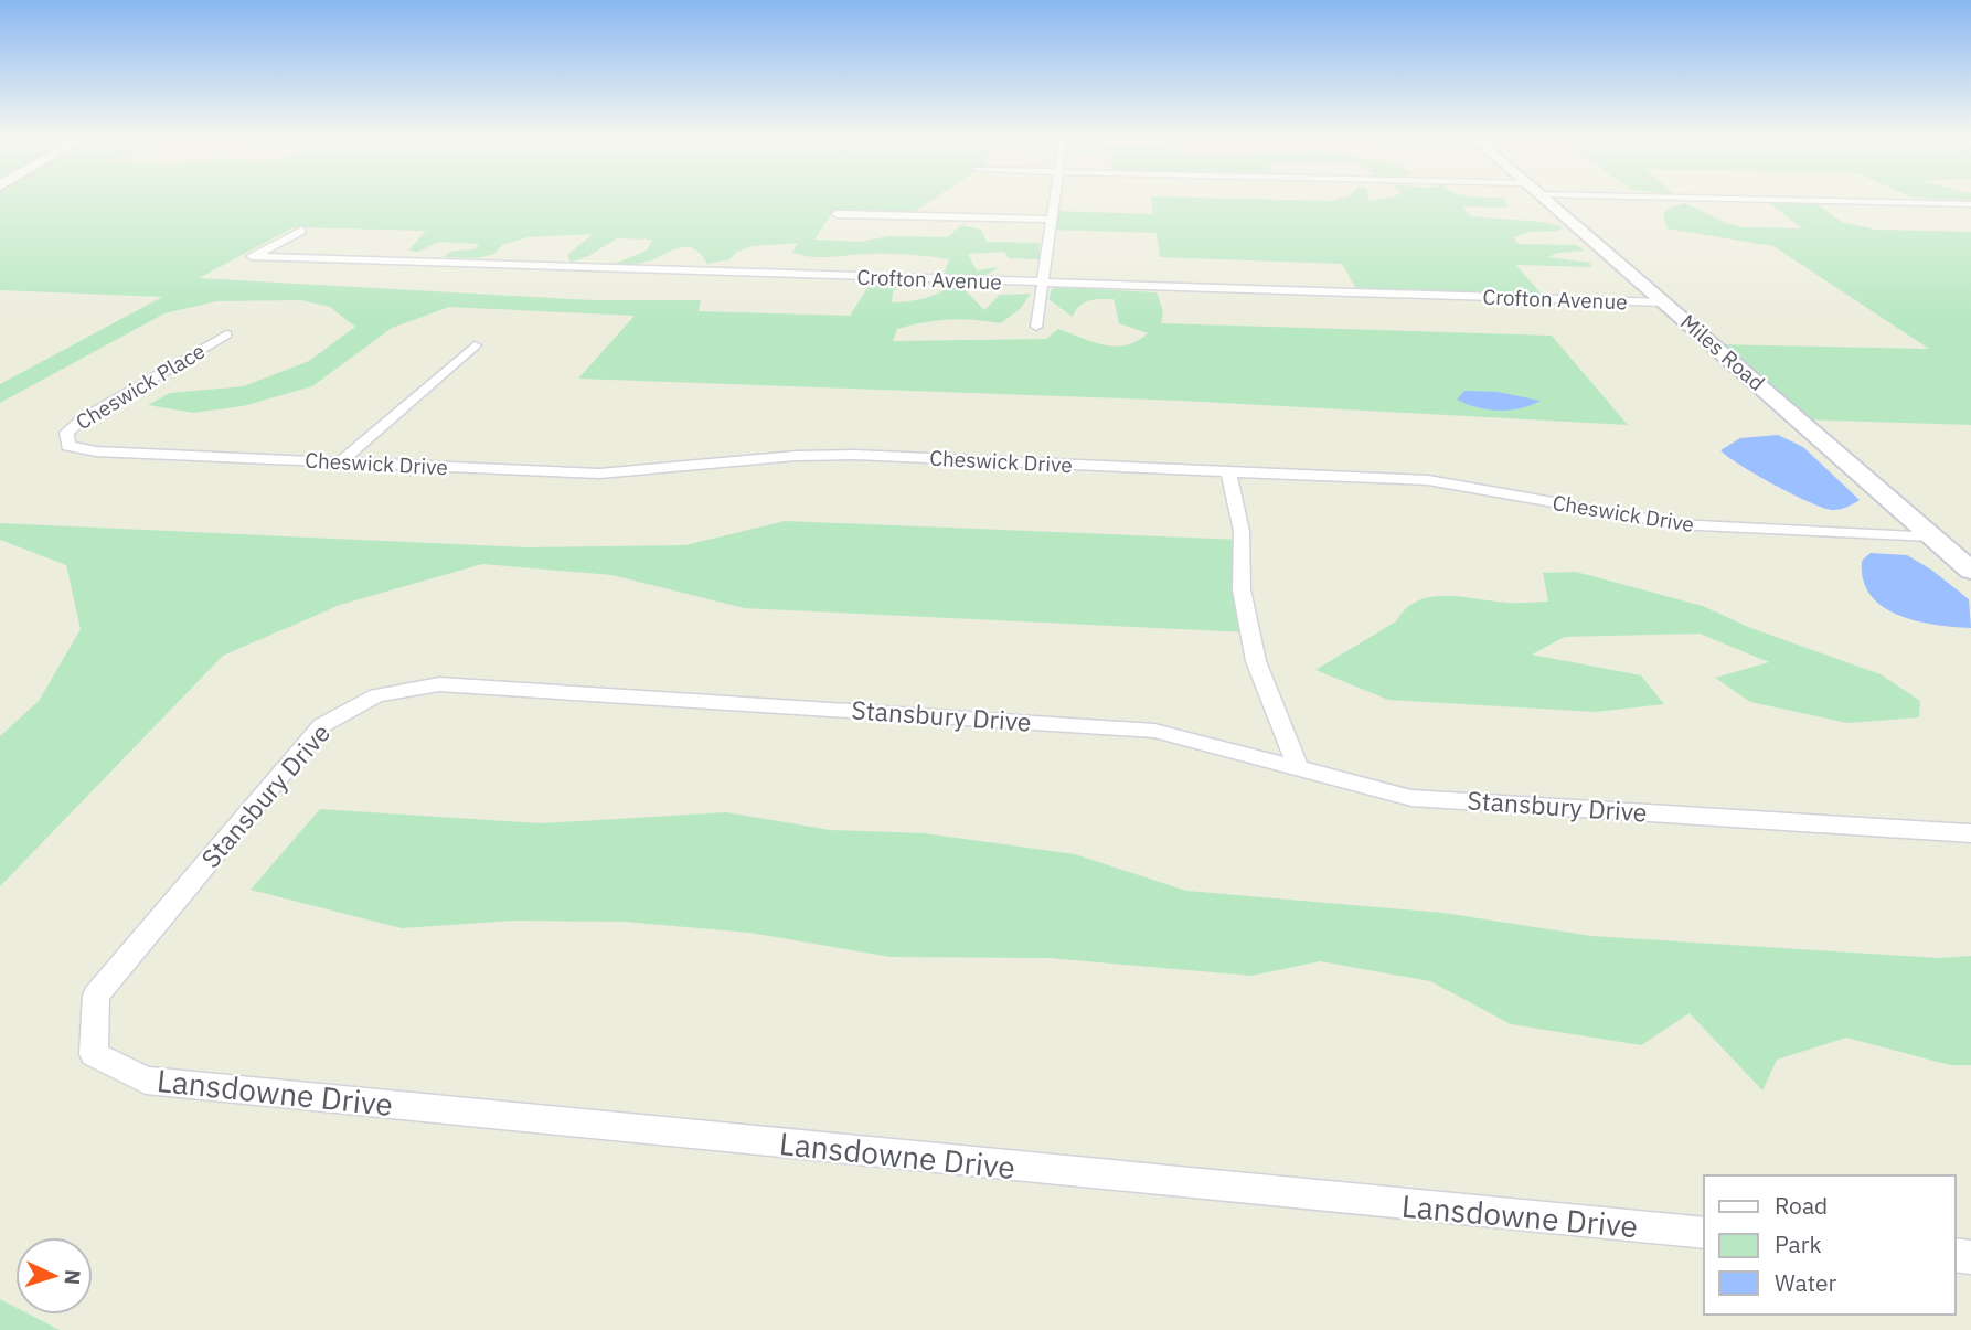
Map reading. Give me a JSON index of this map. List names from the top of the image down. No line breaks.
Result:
{"streets":{"main road":["Miles Road"],"street":["Crofton Avenue","Cheswick Place","Cheswick Drive","Stansbury Drive","Lansdowne Drive"]},"crossings":[["Crofton Avenue","Miles Road"],["Miles Road","Cheswick Drive"],["Cheswick Place","Cheswick Drive"],["Stansbury Drive","Lansdowne Drive"]],"legend":["Road","Park","Water"],"north":"right"}
